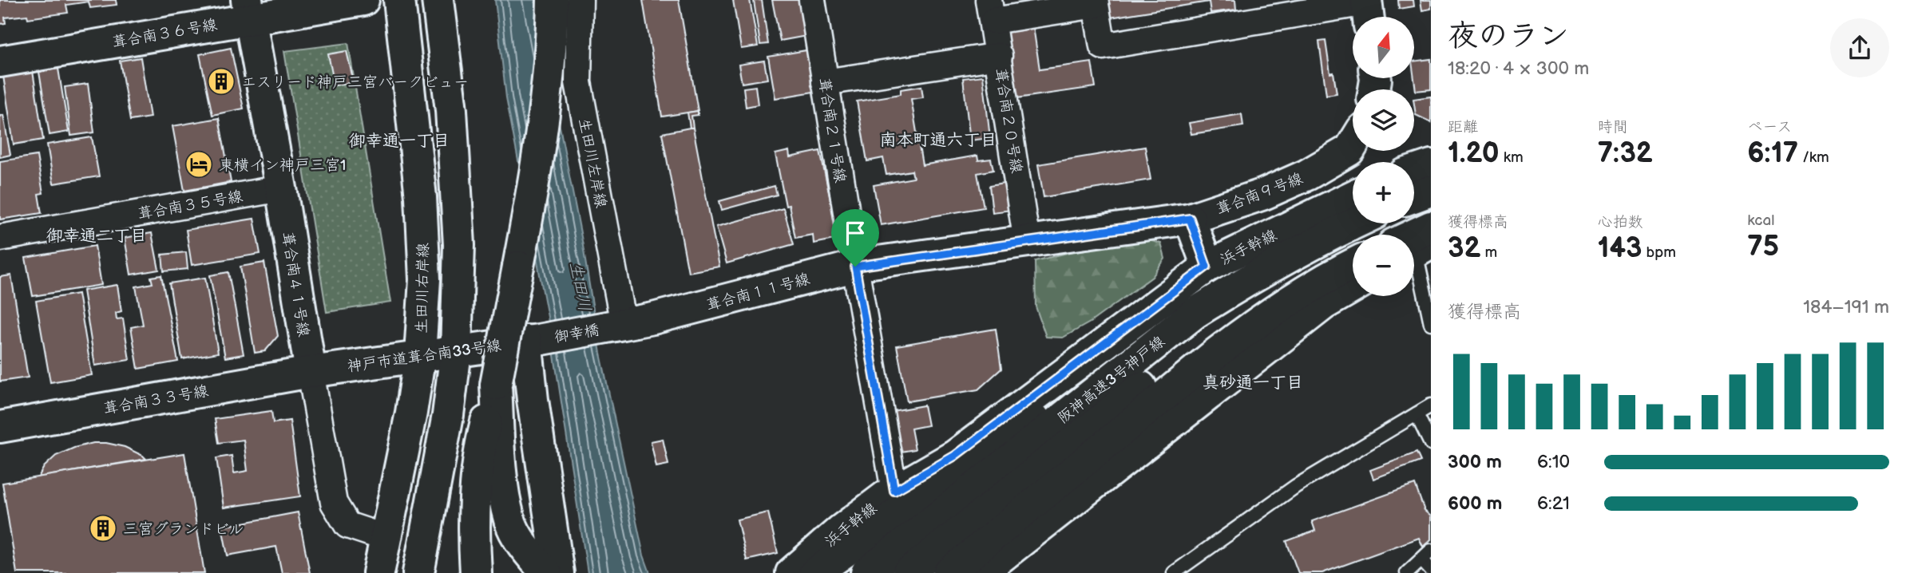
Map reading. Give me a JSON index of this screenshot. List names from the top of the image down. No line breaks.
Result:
{"streets":{"main road":["葺合南３６号線","葺合南９号線","浜手幹線","葺合南４１号線","生田川右岸線","葺合南１１号線","御幸橋","神戸市道葺合南33号線","阪神高速3号神戸線","葺合南３３号線"],"street":["葺合南２０号線","葺合南２１号線","生田川左岸線","葺合南３５号線"]},"crossings":[["葺合南３６号線","葺合南４１号線"],["葺合南２０号線","葺合南１１号線"],["葺合南２１号線","浜手幹線"],["葺合南２１号線","葺合南１１号線"],["生田川左岸線","葺合南１１号線"],["生田川左岸線","御幸橋"],["葺合南９号線","葺合南１１号線"],["葺合南３５号線","葺合南４１号線"],["葺合南４１号線","生田川右岸線"],["葺合南４１号線","神戸市道葺合南33号線"],["葺合南４１号線","葺合南３３号線"],["生田川右岸線","神戸市道葺合南33号線"],["葺合南１１号線","御幸橋"],["御幸橋","神戸市道葺合南33号線"],["神戸市道葺合南33号線","葺合南３３号線"]],"districts":["南本町通六丁目","御幸通一丁目","御幸通二丁目","真砂通一丁目"],"water":["生田川"],"places":{"building":["エスリード神戸三宮バークビュー","三宮グランドビル"],"hotel":["東横イン神戸三宮1"]},"north":"top","page":{"heading":["夜のラン","18:20 · 4 × 300 m"],"map_buttons":["+","−"],"stats":[["距離","1.20 km"],["時間","7:32"],["ペース","6:17 /km"],["獲得標高","32 m"],["心拍数","143 bpm"],["kcal","75"]],"chart":["獲得標高","184–191 m"],"list":[{"name":"300 m","note":"6:10"},{"name":"600 m","note":"6:21"}]}}
